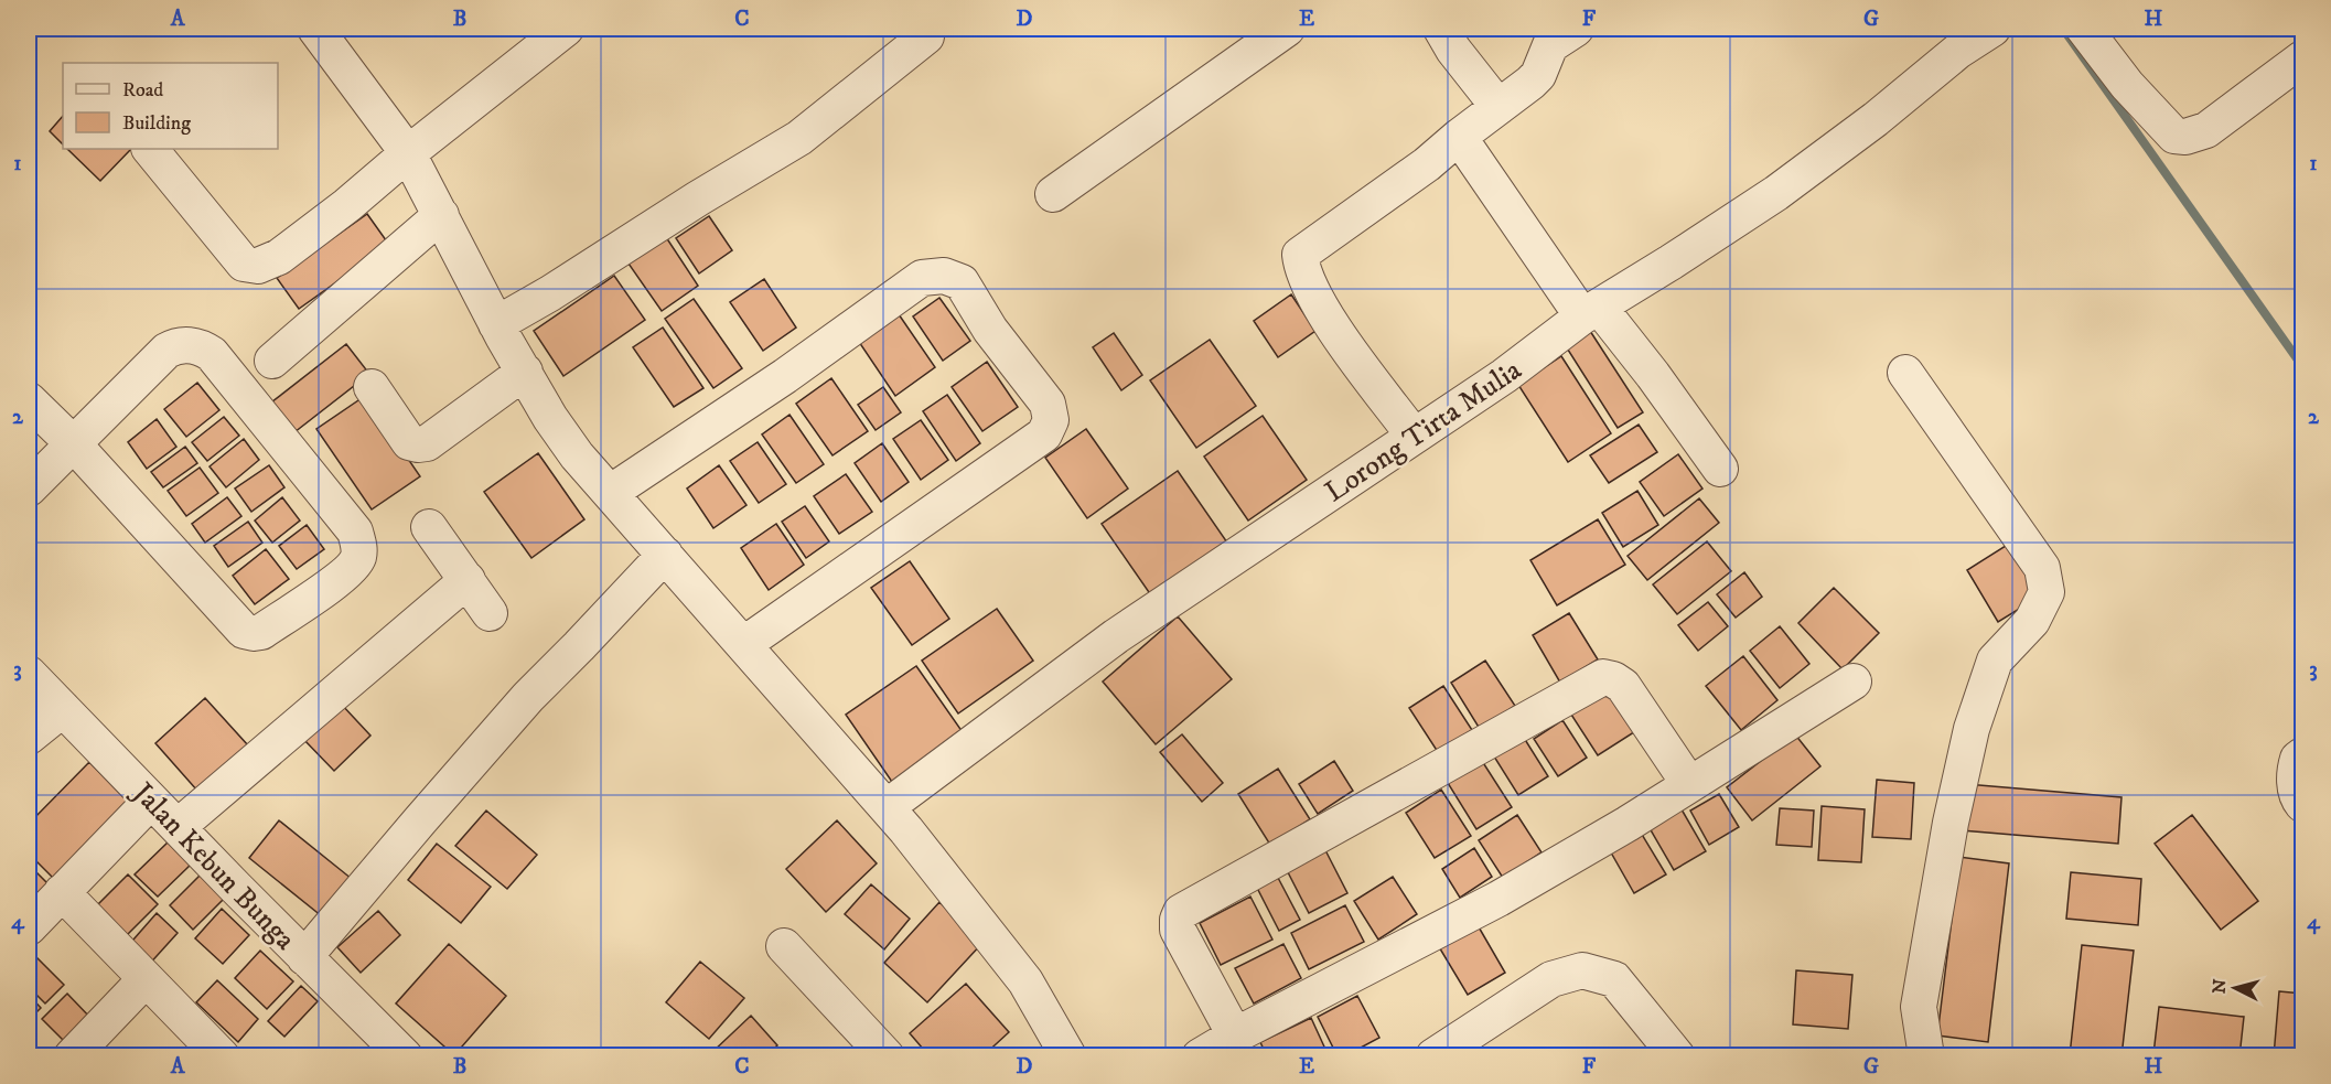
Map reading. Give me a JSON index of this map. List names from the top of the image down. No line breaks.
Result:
{"streets":{"street":["Lorong Tirta Mulia","Jalan Kebun Bunga"]},"legend":["Road","Building"],"north":"left","grid":{"columns":["A","B","C","D","E","F","G","H"],"rows":["1","2","3","4"]}}
